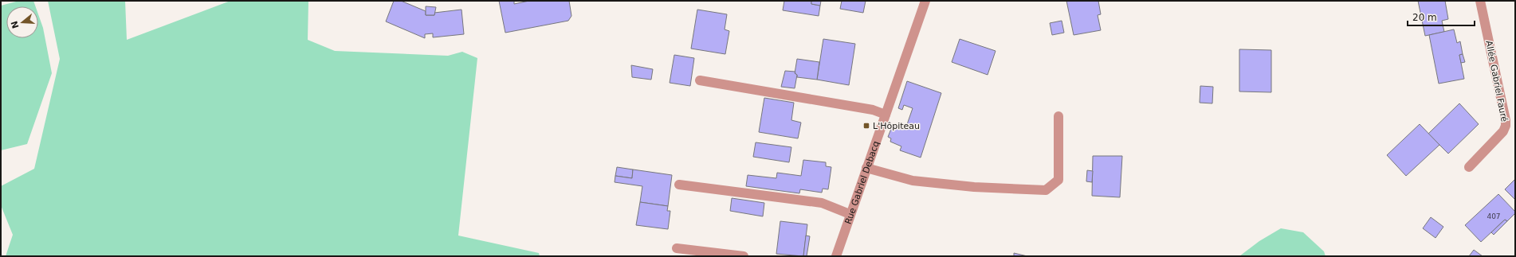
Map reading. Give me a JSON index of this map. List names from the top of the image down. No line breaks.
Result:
{"streets":{"street":["Allée Gabriel Fauré","Rue Gabriel Debacq"]},"places":{"transit":["L'Hôpiteau"]},"house_numbers":["407"],"scale_bar":"20 m","north":"left"}
